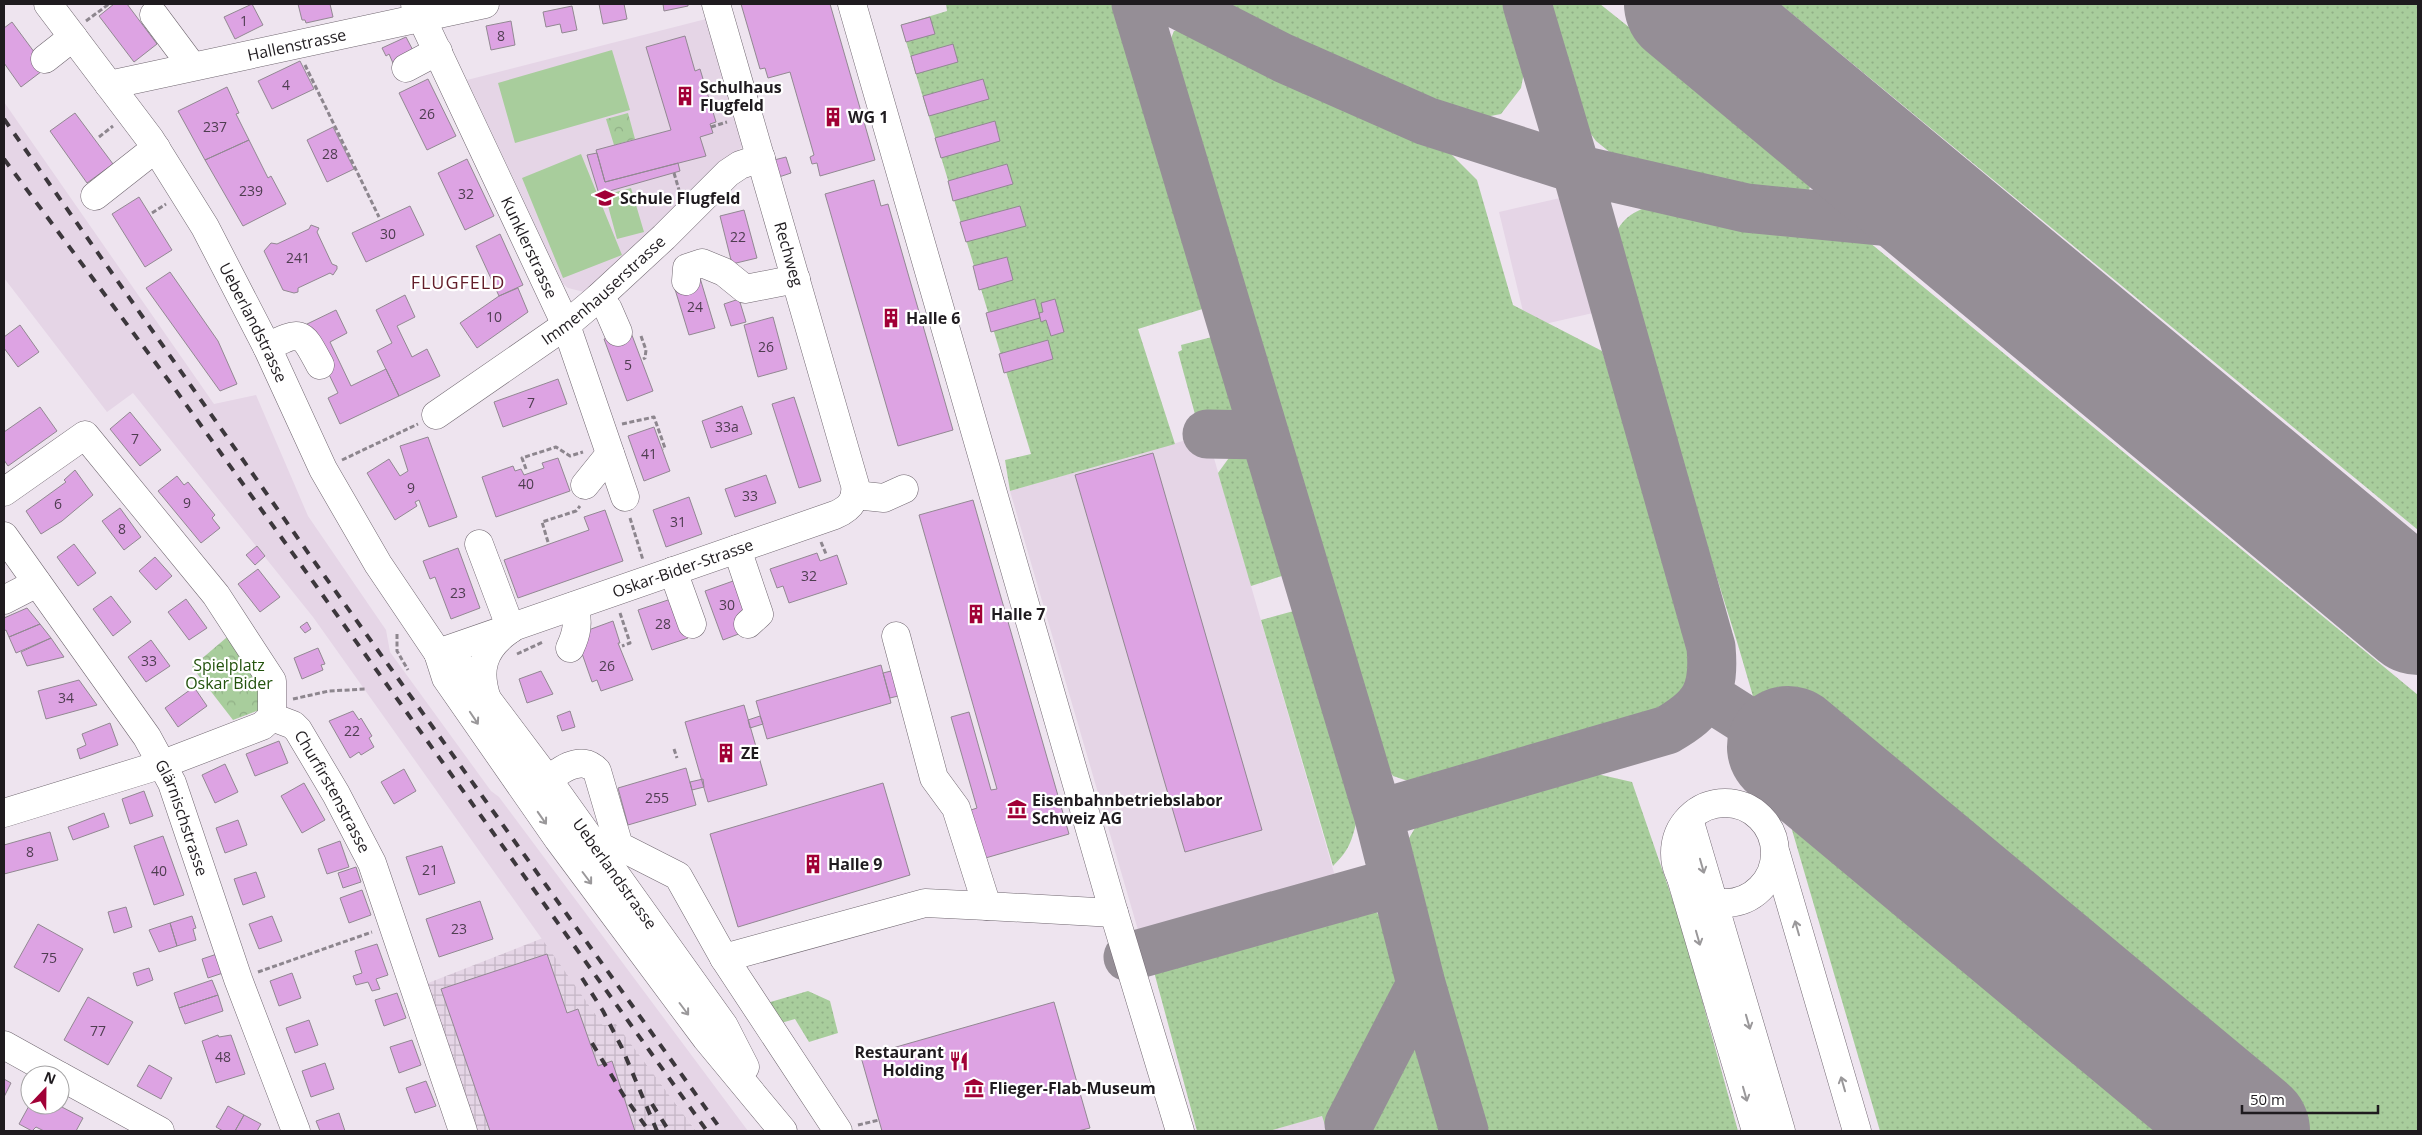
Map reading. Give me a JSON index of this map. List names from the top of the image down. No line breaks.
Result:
{"streets":{"street":["Hallenstrasse","Kunklerstrasse","Rechweg","Immenhauserstrasse","Ueberlandstrasse","Oskar-Bider-Strasse","Churfirstenstrasse","Glärnischstrasse"]},"crossings":[["Hallenstrasse","Kunklerstrasse"],["Hallenstrasse","Ueberlandstrasse"],["Kunklerstrasse","Immenhauserstrasse"],["Rechweg","Immenhauserstrasse"],["Rechweg","Oskar-Bider-Strasse"],["Ueberlandstrasse","Oskar-Bider-Strasse"]],"districts":["FLUGFELD"],"parks":["Spielplatz Oskar Bider"],"places":{"building":["Schulhaus Flugfeld","WG 1","Halle 6","Halle 7","ZE","Halle 9"],"school or university":["Schule Flugfeld"],"museum":["Eisenbahnbetriebslabor Schweiz AG","Flieger-Flab-Museum"],"restaurant":["Restaurant Holding"]},"house_numbers":["1","8","4","26","237","28","239","32","30","22","241","24","10","26","5","7","33a","7","41","40","9","33","9","6","31","8","32","23","30","28","33","26","34","22","255","8","21","40","23","75","77","48"],"scale_bar":"50 m","north":"top"}
